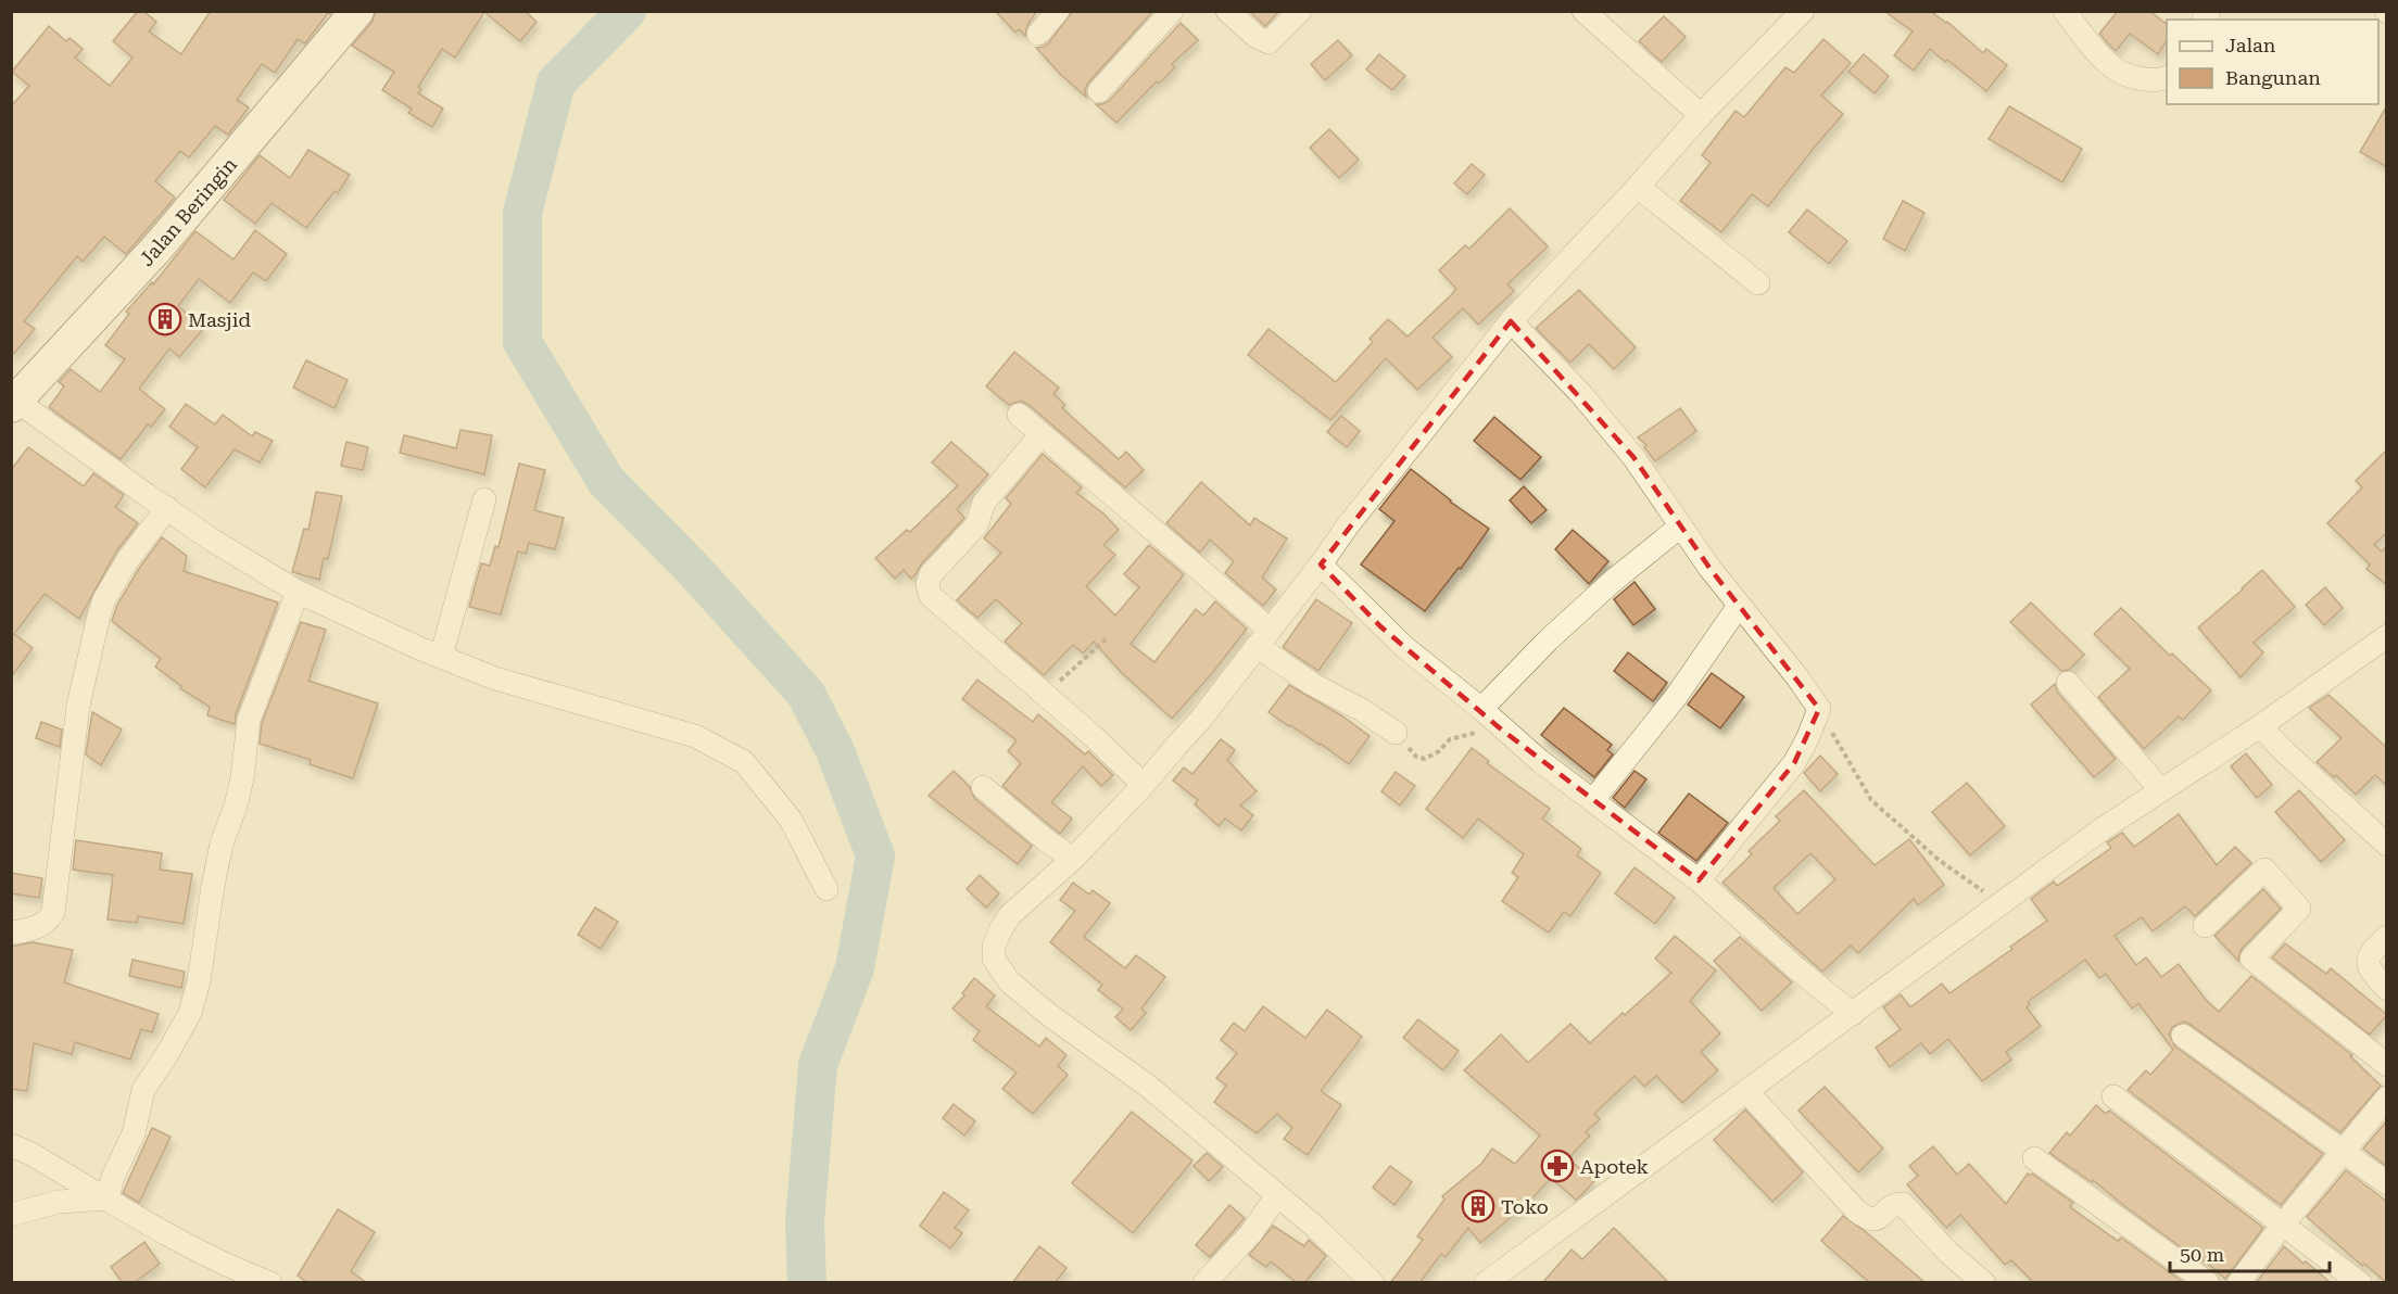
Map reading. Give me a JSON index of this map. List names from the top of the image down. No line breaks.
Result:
{"streets":{"street":["Jalan Beringin"]},"places":{"building":["Masjid","Toko"],"pharmacy":["Apotek"]},"legend":["Jalan","Bangunan"],"scale_bar":"50 m"}
